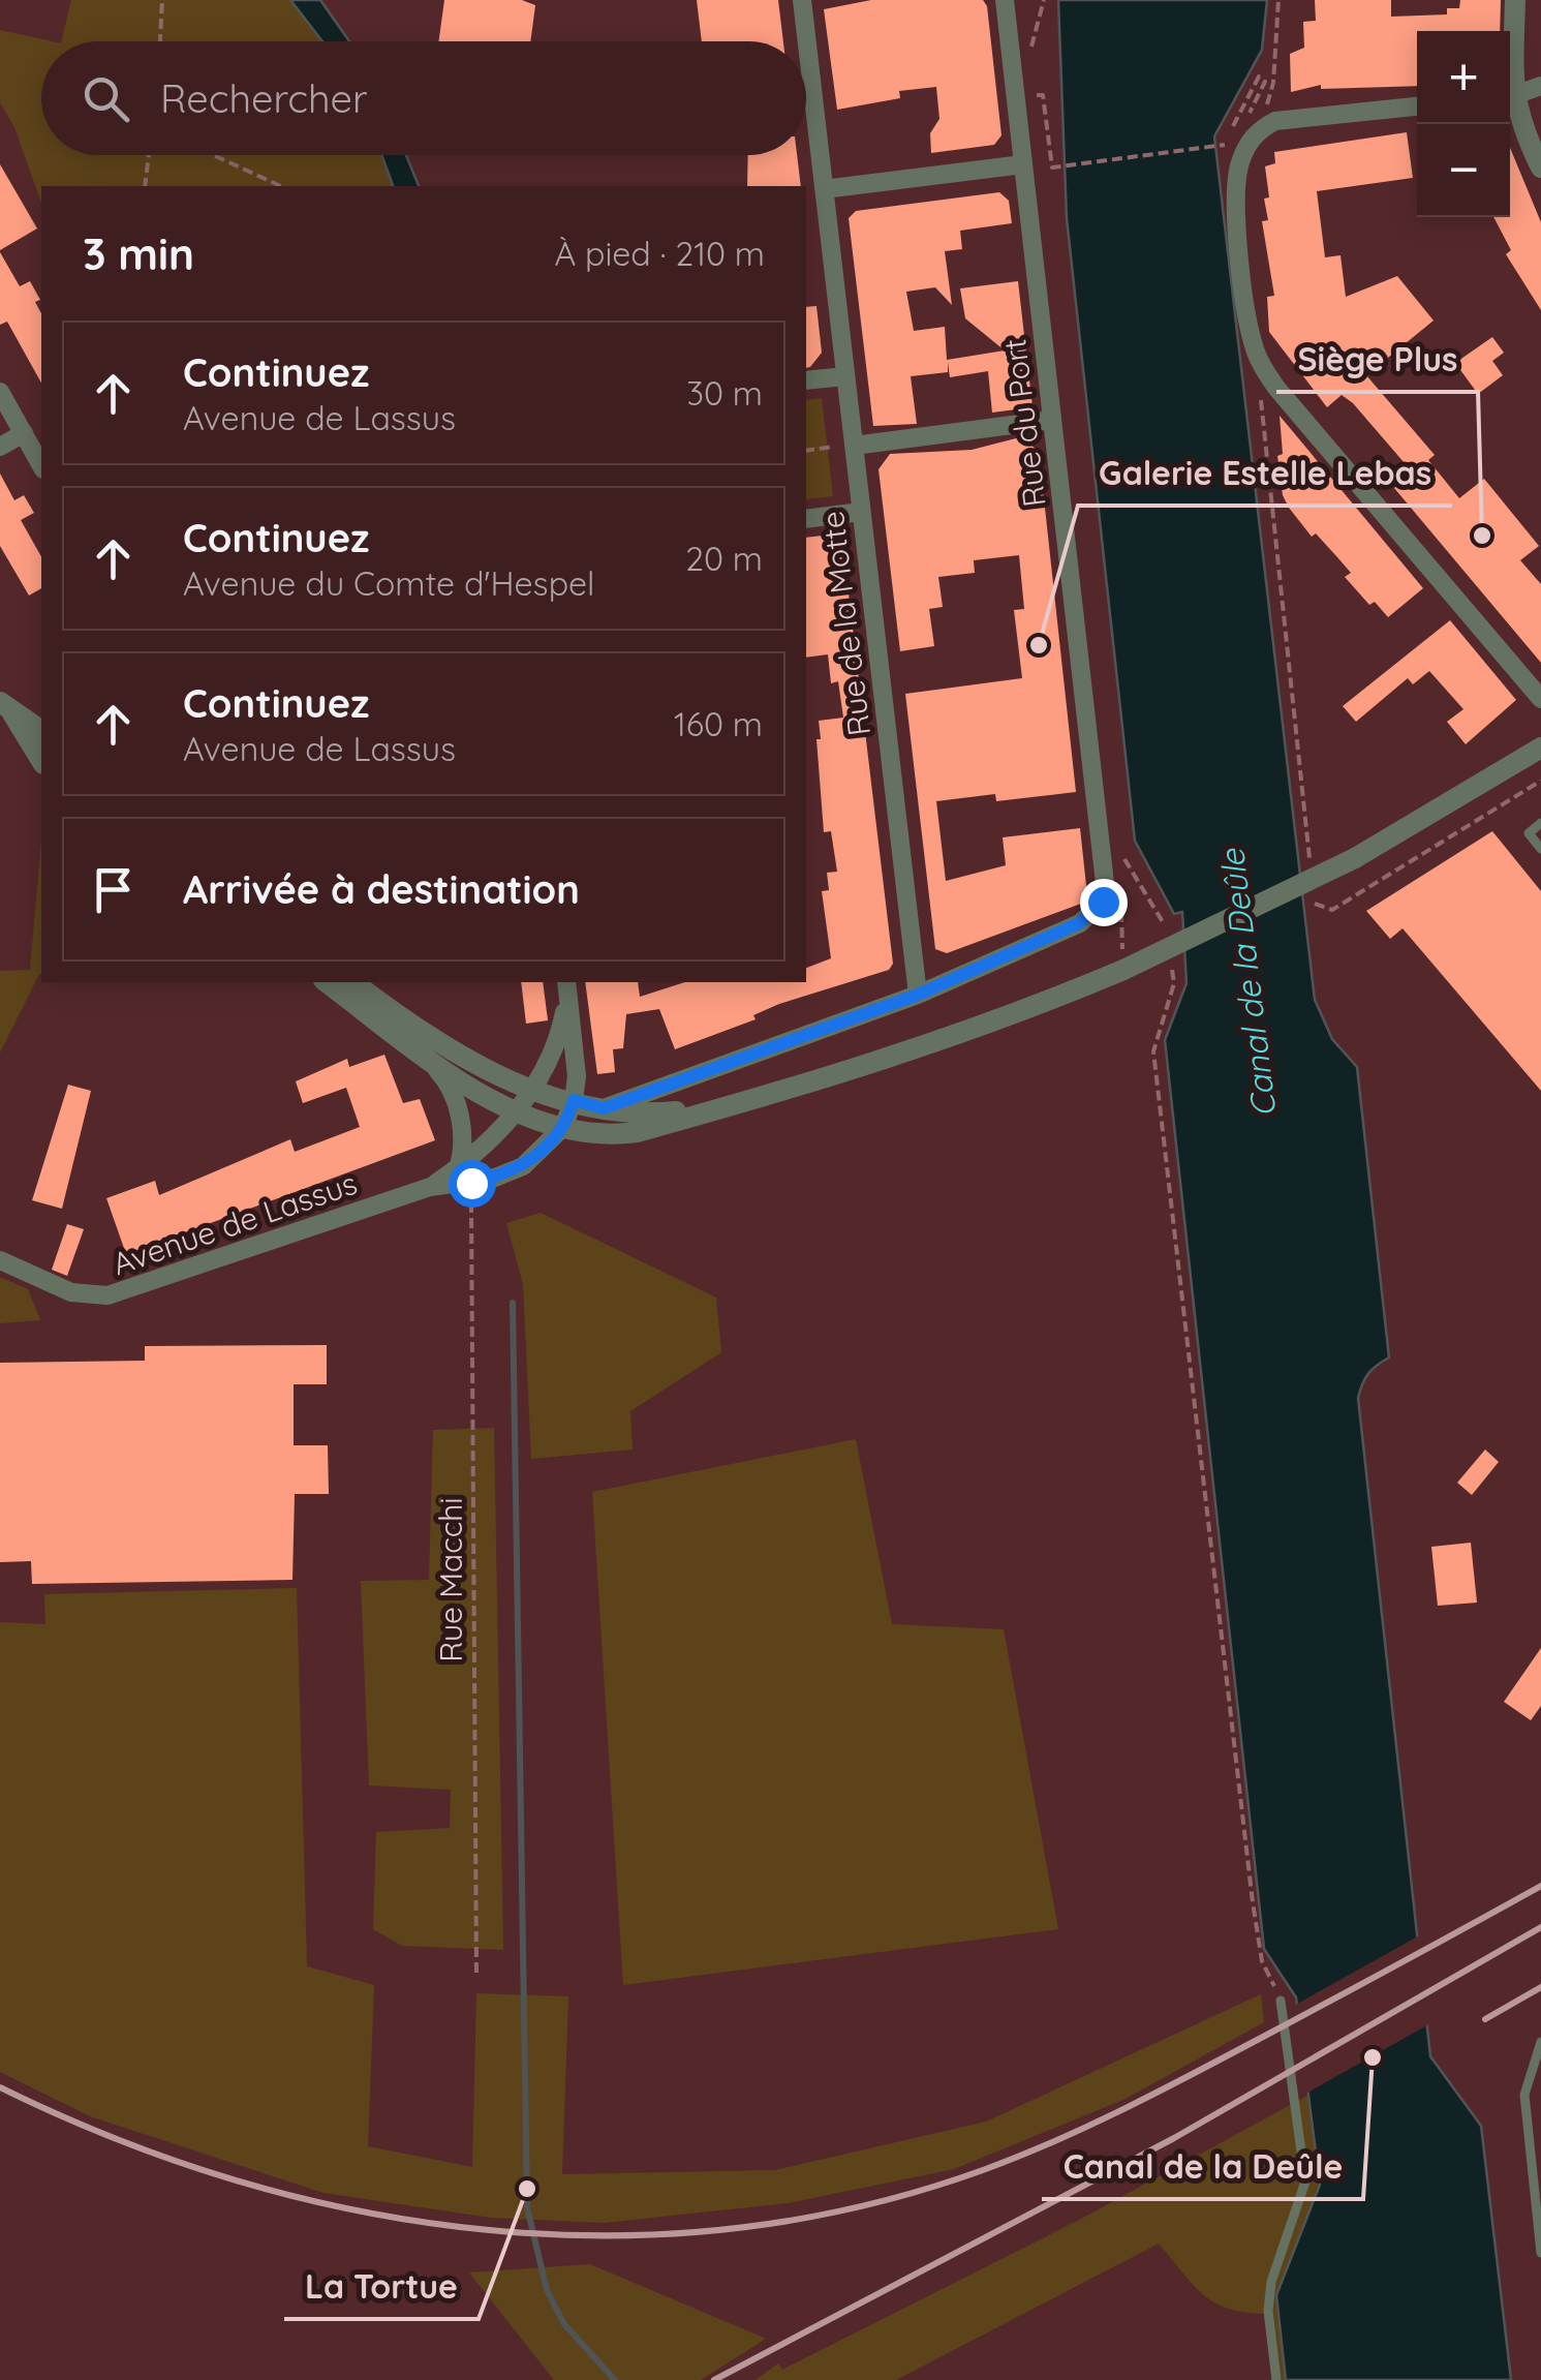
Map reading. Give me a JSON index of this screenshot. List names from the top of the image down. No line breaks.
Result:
{"streets":{"street":["Rue du Port","Rue de la Motte","Avenue de Lassus"],"path":["Rue Macchi"]},"crossings":[["Avenue de Lassus","Rue Macchi"]],"water":["Canal de la Deûle"],"places":["Siège Plus","Galerie Estelle Lebas","Canal de la Deûle","La Tortue"],"page":{"map_buttons":["+","−"],"search":"Rechercher","heading":["3 min","À pied · 210 m"],"list":[["Continuez","Avenue de Lassus","30 m"],["Continuez","Avenue du Comte d'Hespel","20 m"],["Continuez","Avenue de Lassus","160 m"],"Arrivée à destination"]}}
